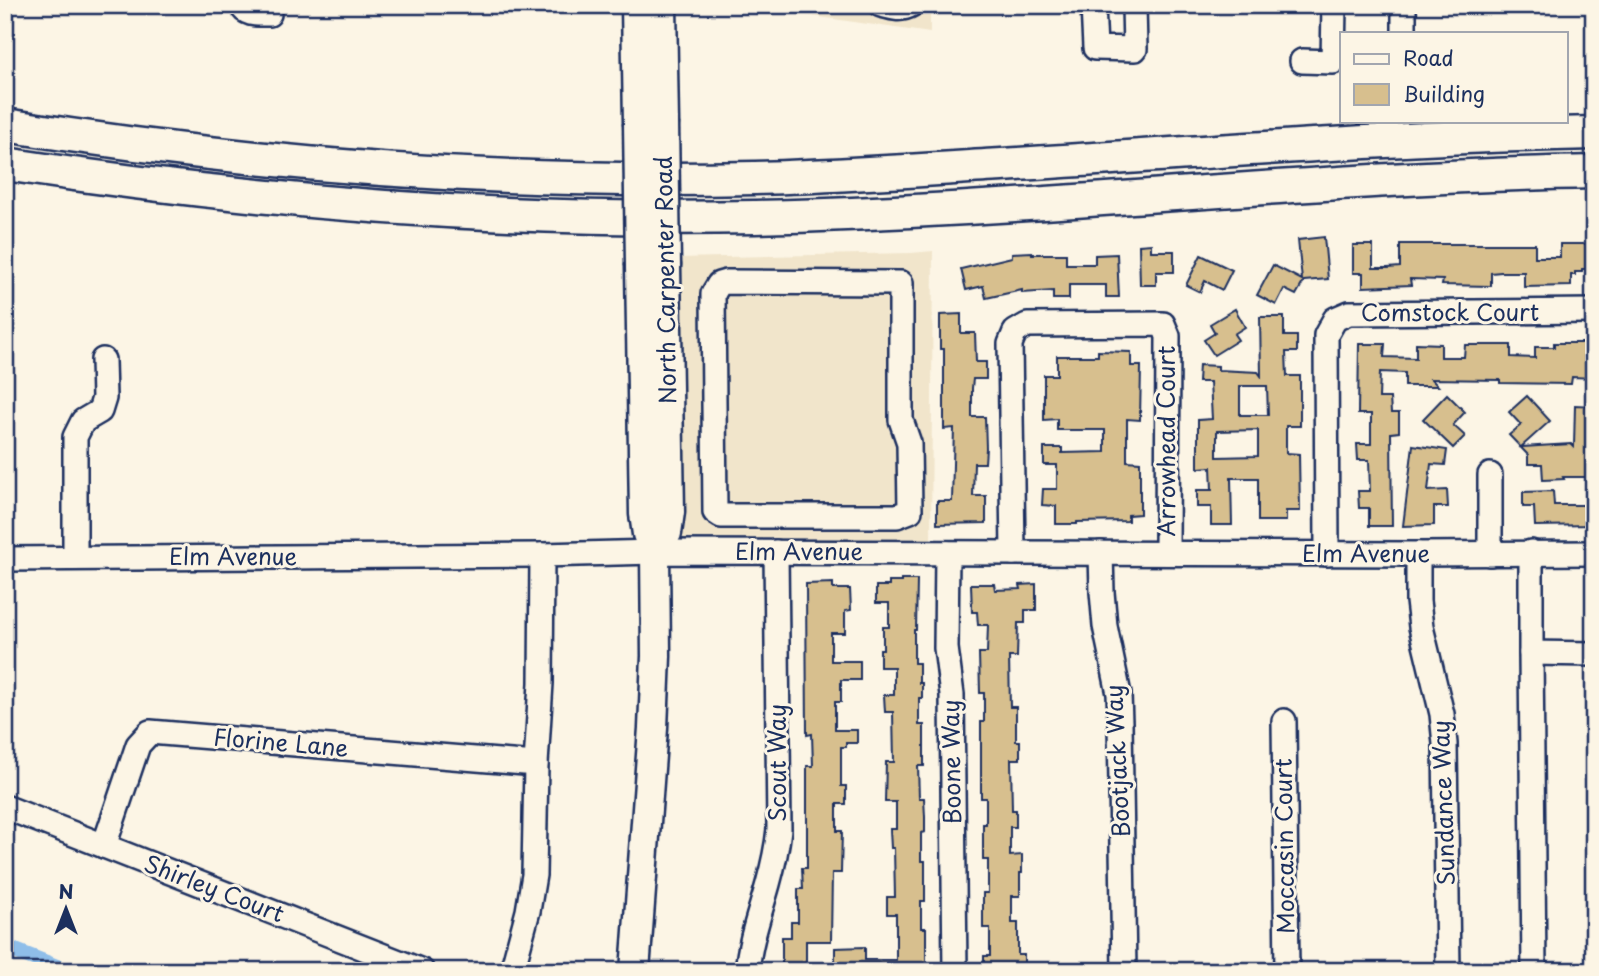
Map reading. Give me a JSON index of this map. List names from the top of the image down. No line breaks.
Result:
{"streets":{"main road":["North Carpenter Road"],"street":["Comstock Court","Arrowhead Court","Elm Avenue","Florine Lane","Bootjack Way","Boone Way","Scout Way","Sundance Way","Moccasin Court","Shirley Court"]},"crossings":[["North Carpenter Road","Elm Avenue"],["Comstock Court","Elm Avenue"],["Arrowhead Court","Elm Avenue"],["Elm Avenue","Bootjack Way"],["Elm Avenue","Boone Way"],["Elm Avenue","Scout Way"],["Elm Avenue","Sundance Way"],["Florine Lane","Shirley Court"]],"legend":["Road","Building"],"north":"top"}
